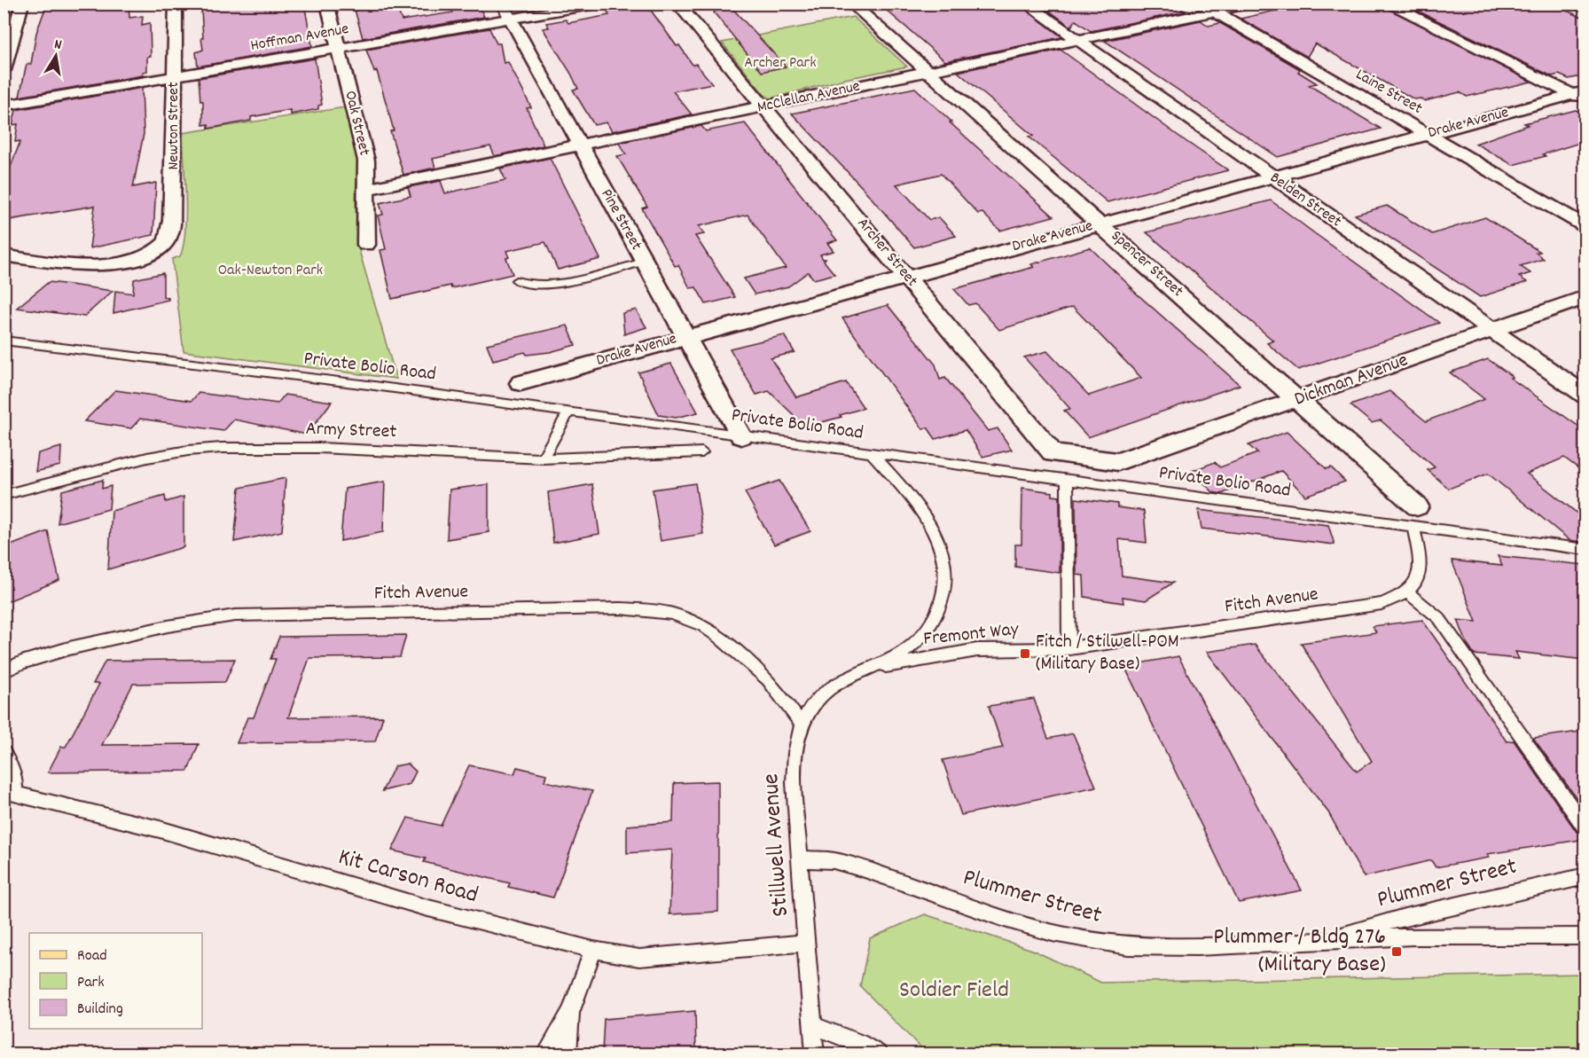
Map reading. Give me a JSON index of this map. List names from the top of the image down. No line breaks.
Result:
{"streets":{"street":["Hoffman Avenue","Laine Street","McClellan Avenue","Oak Street","Drake Avenue","Newton Street","Belden Street","Pine Street","Archer Street","Spencer Street","Dickman Avenue"],"lane":["Private Bolio Road","Army Street","Fitch Avenue","Fremont Way","Stillwell Avenue","Kit Carson Road","Plummer Street"]},"crossings":[["Hoffman Avenue","Oak Street"],["Hoffman Avenue","Newton Street"],["Hoffman Avenue","Pine Street"],["Laine Street","McClellan Avenue"],["Laine Street","Drake Avenue"],["McClellan Avenue","Oak Street"],["McClellan Avenue","Belden Street"],["McClellan Avenue","Pine Street"],["McClellan Avenue","Archer Street"],["McClellan Avenue","Spencer Street"],["Drake Avenue","Belden Street"],["Drake Avenue","Pine Street"],["Drake Avenue","Archer Street"],["Drake Avenue","Spencer Street"],["Belden Street","Dickman Avenue"],["Pine Street","Private Bolio Road"],["Archer Street","Dickman Avenue"],["Spencer Street","Dickman Avenue"],["Fitch Avenue","Fremont Way"],["Fitch Avenue","Stillwell Avenue"],["Fremont Way","Stillwell Avenue"],["Stillwell Avenue","Kit Carson Road"],["Stillwell Avenue","Plummer Street"]],"parks":["Archer Park","Oak-Newton Park","Soldier Field"],"places":{"transit":["Fitch / Stilwell-POM (Military Base)","Plummer / Bldg 276 (Military Base)"]},"legend":["Road","Park","Building"],"north":"top"}
